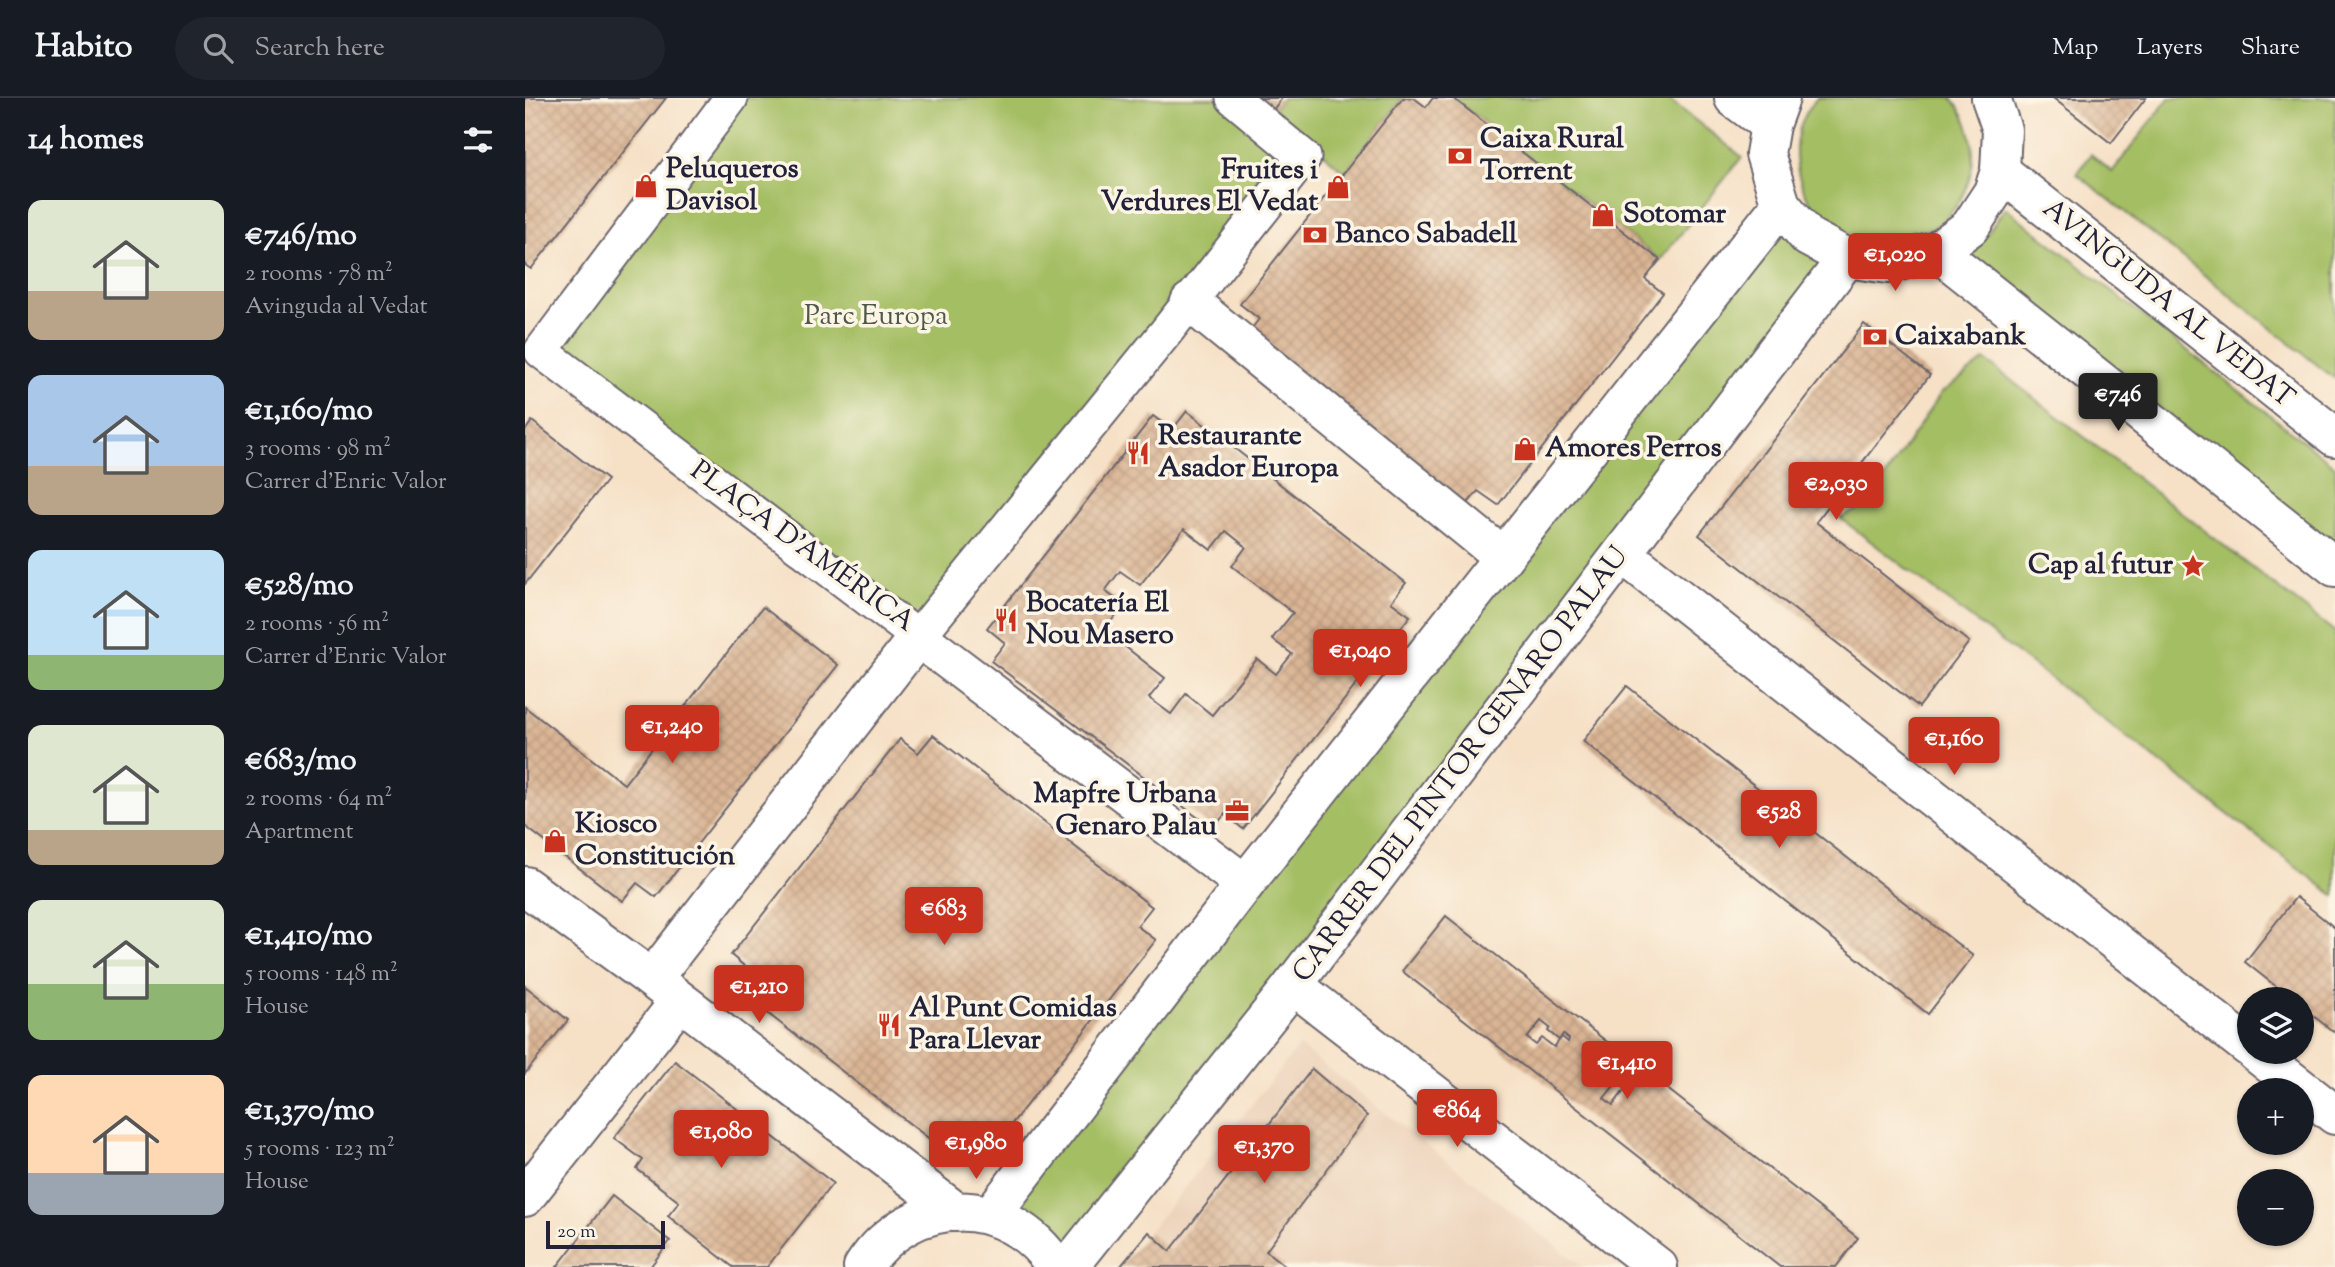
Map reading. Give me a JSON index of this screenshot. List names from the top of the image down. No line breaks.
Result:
{"streets":{"street":["AVINGUDA AL VEDAT","PLAÇA D'AMÉRICA","CARRER DEL PINTOR GENARO PALAU"]},"parks":["Parc Europa"],"places":{"bank":["Caixa Rural Torrent","Banco Sabadell","Caixabank"],"shop":["Peluqueros Davisol","Fruites i Verdures El Vedat","Sotomar","Amores Perros","Kiosco Constitución"],"restaurant":["Restaurante Asador Europa","Bocatería El Nou Masero","Al Punt Comidas Para Llevar"],"place":["Cap al futur"],"office":["Mapfre Urbana Genaro Palau"]},"scale_bar":"20 m","page":{"header":"Habito","search":"Search here","nav":["Map","Layers","Share"],"heading":"14 homes","list":[{"name":"€746/mo","note":"2 rooms · 78 m² · Avinguda al Vedat"},{"name":"€1,160/mo","note":"3 rooms · 98 m² · Carrer d'Enric Valor"},{"name":"€528/mo","note":"2 rooms · 56 m² · Carrer d'Enric Valor"},{"name":"€683/mo","note":"2 rooms · 64 m² · Apartment"},{"name":"€1,410/mo","note":"5 rooms · 148 m² · House"},{"name":"€1,370/mo","note":"5 rooms · 123 m² · House"}],"price":["€1,020","€746","€2,030","€1,040","€1,240","€1,160","€528","€683","€1,210","€1,410","€864","€1,080","€1,980","€1,370"],"map_buttons":["+","−"],"scale":"20 m"}}
